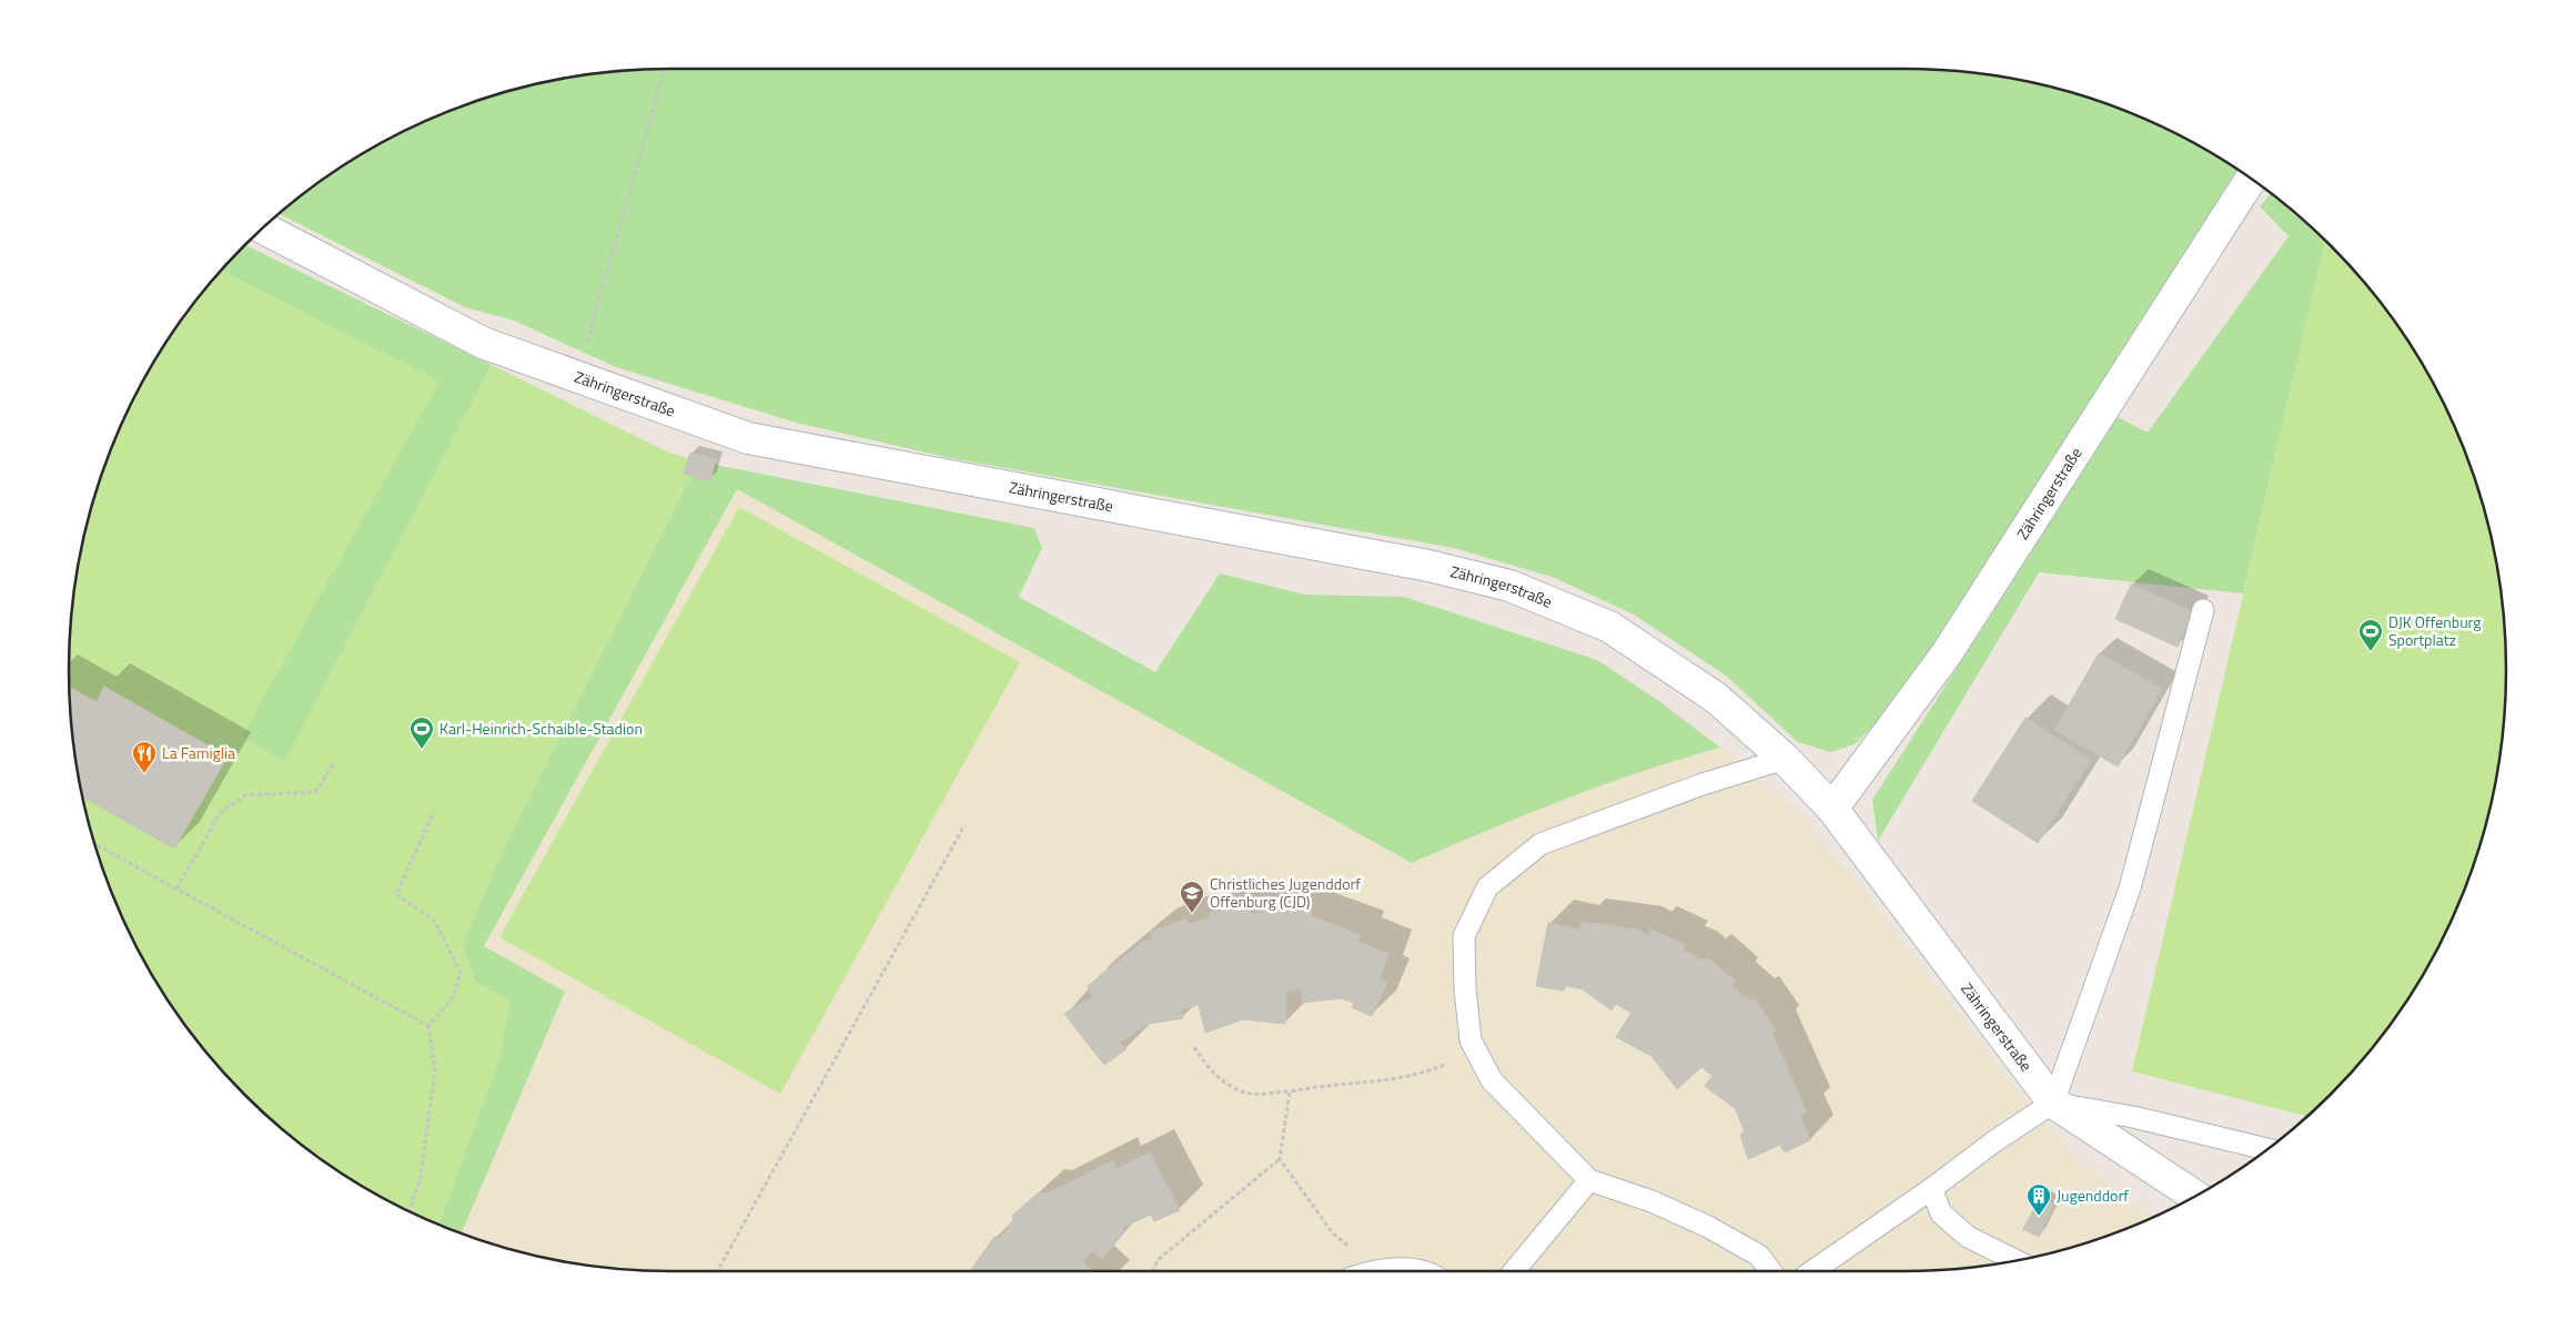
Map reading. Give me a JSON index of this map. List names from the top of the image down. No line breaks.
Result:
{"streets":{"street":["Zähringerstraße"]},"places":{"sports":["DJK Offenburg Sportplatz","Karl-Heinrich-Schaible-Stadion"],"restaurant":["La Famiglia"],"school or university":["Christliches Jugenddorf Offenburg (CJD)"],"building":["Jugenddorf"]}}
